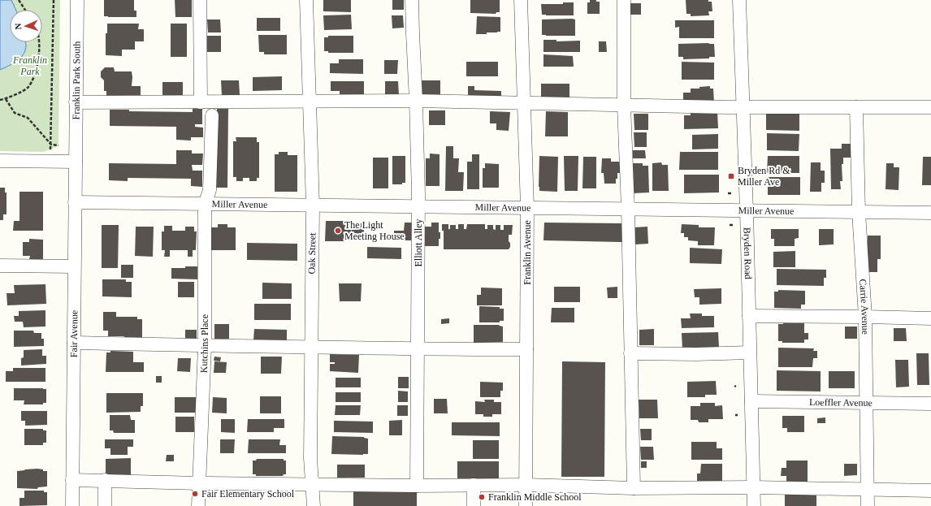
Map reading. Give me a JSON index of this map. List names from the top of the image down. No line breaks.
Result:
{"streets":{"street":["Franklin Park South","Miller Avenue","Elliott Alley","Franklin Avenue","Bryden Road","Oak Street","Carrie Avenue","Fair Avenue","Kutchins Place","Loeffler Avenue"]},"crossings":[["Franklin Park South","Fair Avenue"],["Miller Avenue","Elliott Alley"],["Miller Avenue","Franklin Avenue"],["Miller Avenue","Bryden Road"],["Miller Avenue","Oak Street"],["Miller Avenue","Carrie Avenue"],["Miller Avenue","Fair Avenue"],["Miller Avenue","Kutchins Place"],["Bryden Road","Loeffler Avenue"],["Carrie Avenue","Loeffler Avenue"]],"parks":["Franklin Park"],"places":{"transit":["Bryden Rd & Miller Ave"],"other":["The Light Meeting House","Fair Elementary School","Franklin Middle School"]},"north":"left"}
